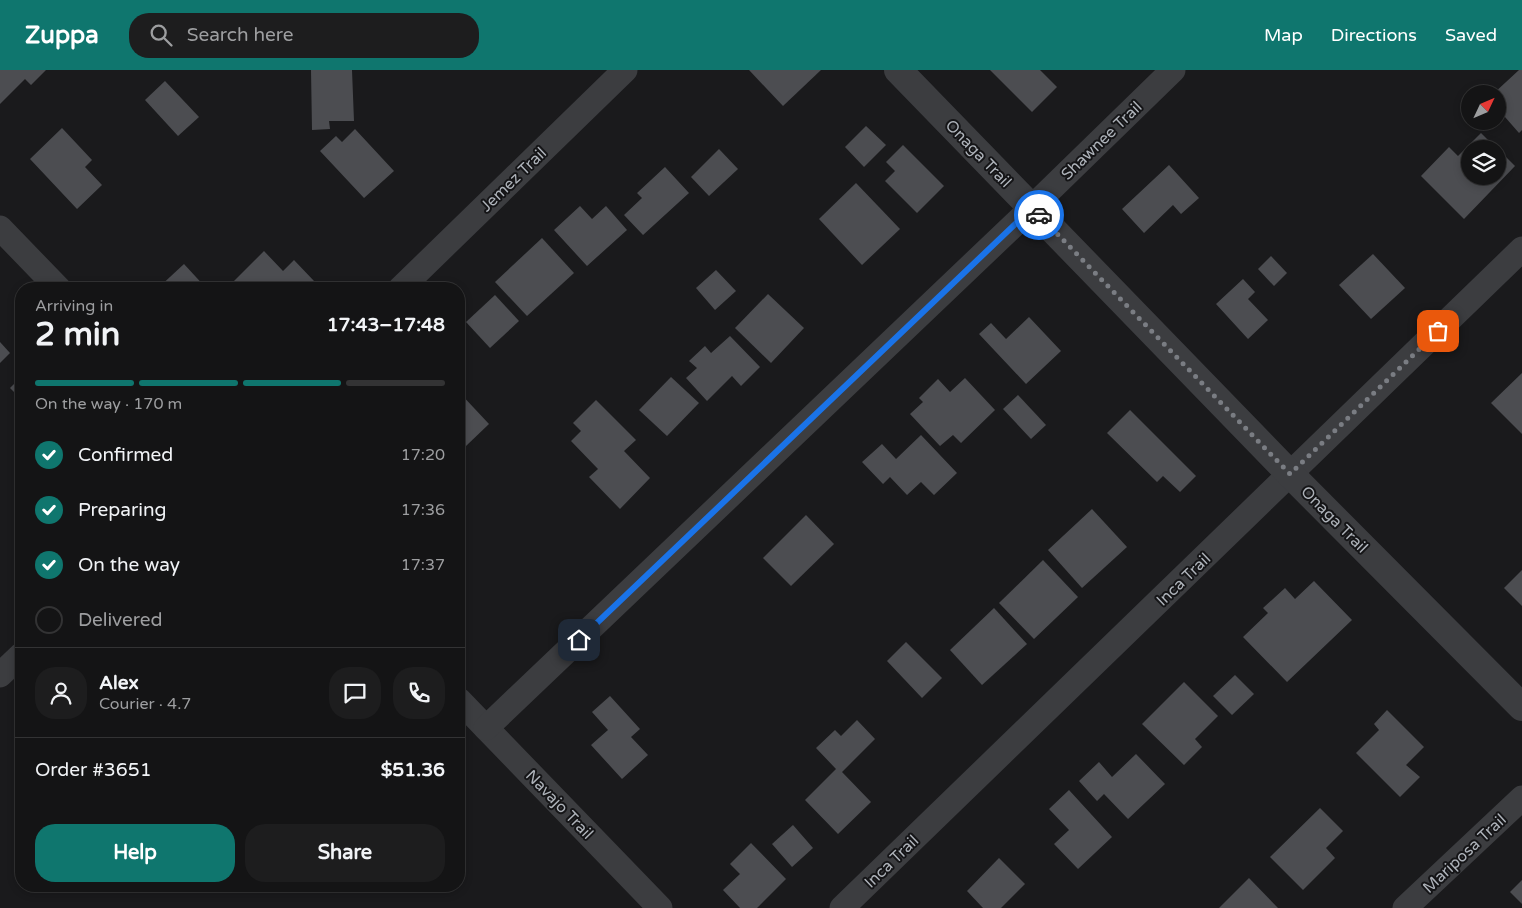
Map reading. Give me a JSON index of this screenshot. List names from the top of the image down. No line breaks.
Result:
{"streets":{"street":["Shawnee Trail","Onaga Trail","Jemez Trail","Inca Trail","Navajo Trail","Mariposa Trail"]},"crossings":[["Shawnee Trail","Onaga Trail"],["Shawnee Trail","Navajo Trail"],["Onaga Trail","Inca Trail"]],"north":"top right","page":{"header":"Zuppa","search":"Search here","nav":["Map","Directions","Saved"],"heading":["2 min","Arriving in","17:43–17:48"],"panel":["Alex","Courier · 4.7","Order #3651","$51.36"],"bar":"On the way · 170 m","list":[["Confirmed","17:20"],["Preparing","17:36"],["On the way","17:37"],"Delivered"],"buttons":["Help","Share"]}}
